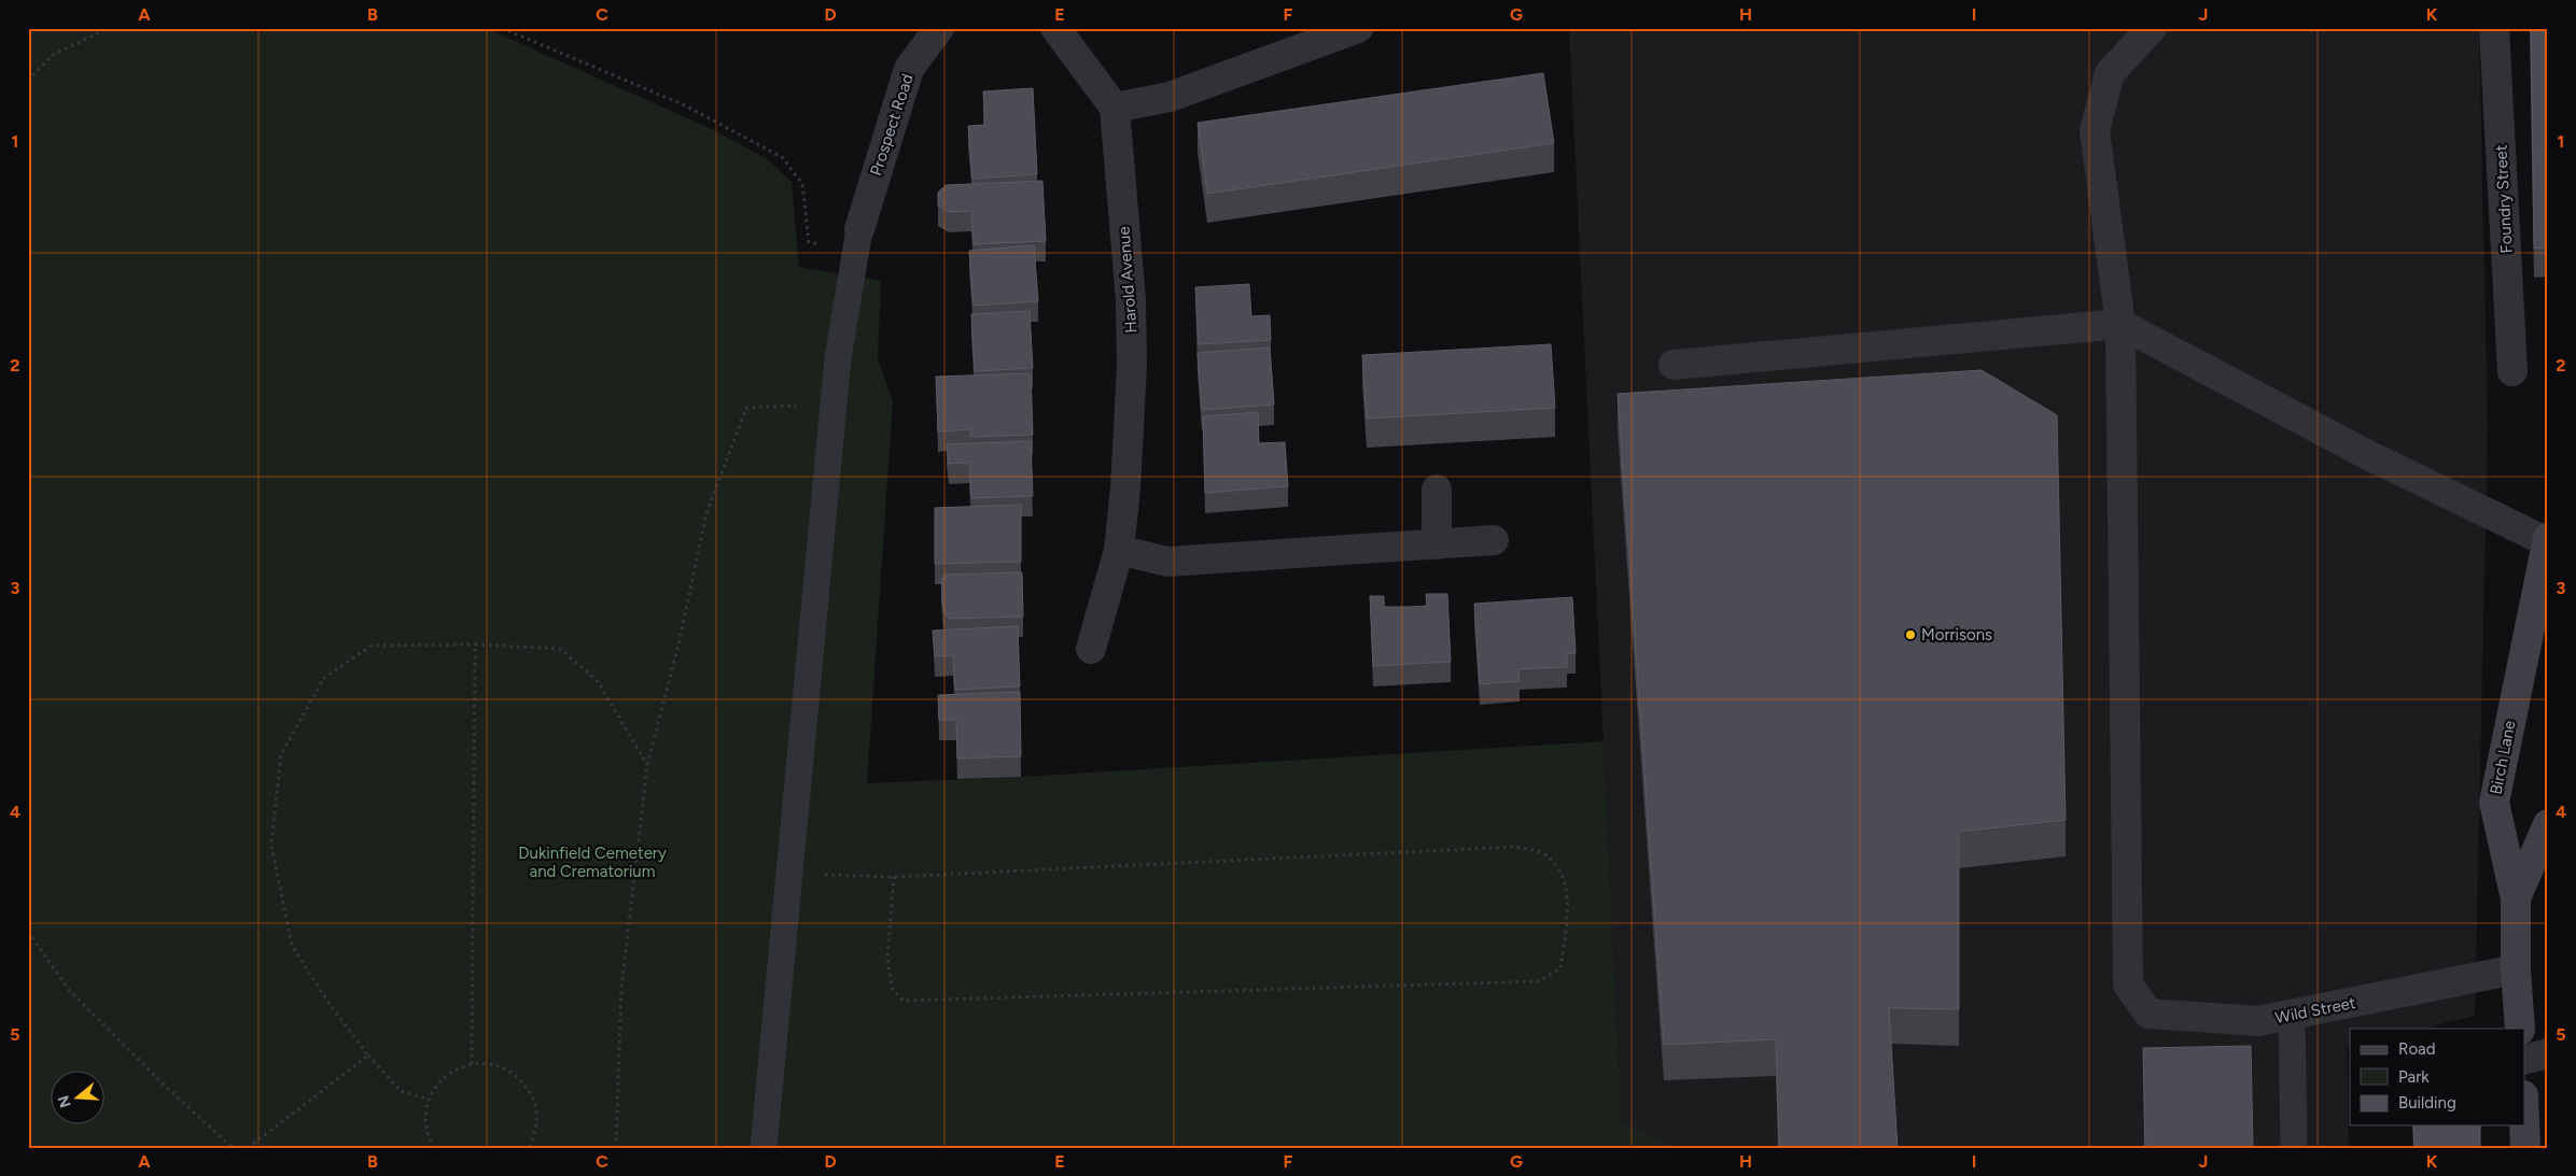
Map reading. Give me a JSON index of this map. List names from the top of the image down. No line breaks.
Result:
{"streets":{"main road":["Birch Lane"],"street":["Prospect Road","Foundry Street","Harold Avenue","Wild Street"]},"parks":["Dukinfield Cemetery and Crematorium"],"places":["Morrisons"],"legend":["Road","Park","Building"],"north":"left","grid":{"columns":["A","B","C","D","E","F","G","H","I","J","K"],"rows":["1","2","3","4","5"]}}
